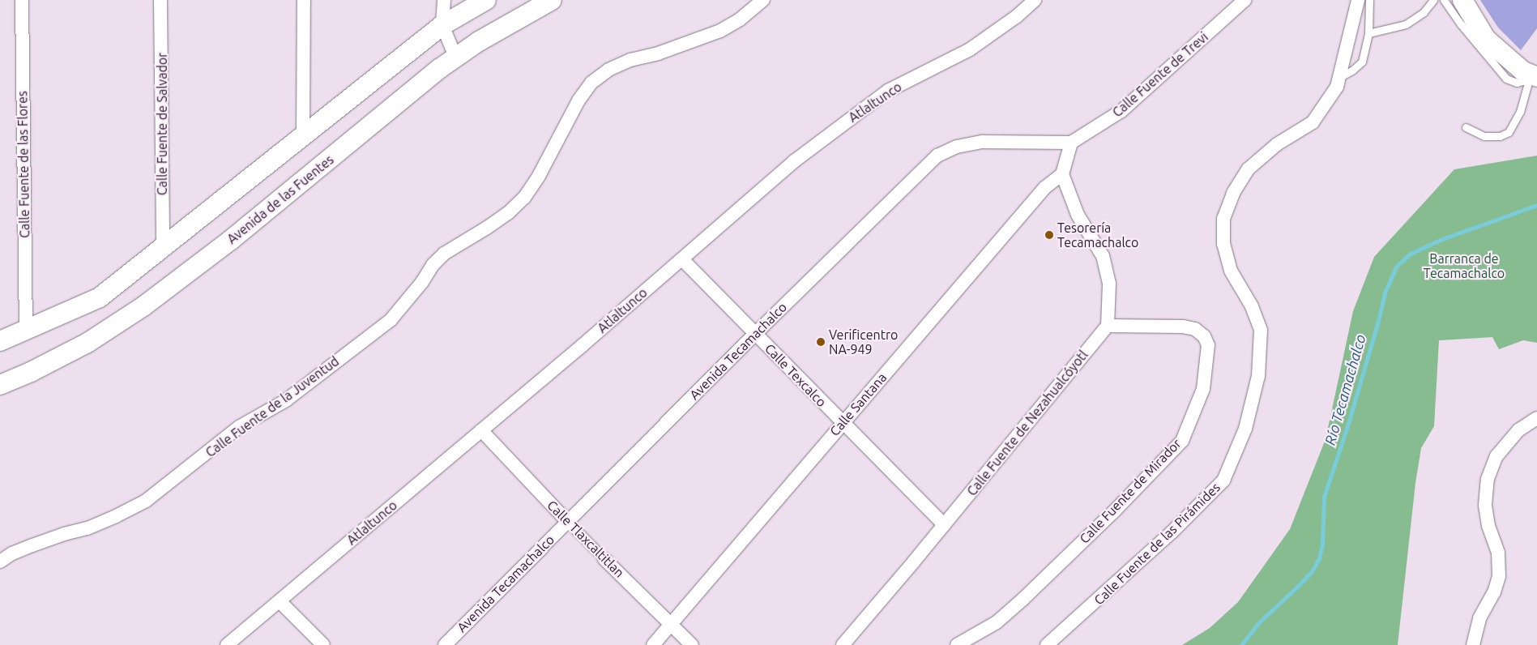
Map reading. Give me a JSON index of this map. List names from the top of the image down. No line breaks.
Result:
{"streets":{"main road":["Avenida de las Fuentes"],"street":["Calle Fuente de Trevi","Atlaltunco","Calle Fuente de Salvador","Calle Fuente de las Flores","Avenida Tecamachalco","Calle Texcalco","Calle Santana","Calle Fuente de la Juventud","Calle Fuente de Nezahualcóyotl","Calle Fuente de Mirador","Calle Tlaxcaltitlan","Calle Fuente de las Pirámides"]},"crossings":[["Calle Fuente de Trevi","Avenida Tecamachalco"],["Atlaltunco","Calle Texcalco"],["Atlaltunco","Calle Tlaxcaltitlan"],["Avenida Tecamachalco","Calle Texcalco"],["Avenida Tecamachalco","Calle Tlaxcaltitlan"],["Calle Texcalco","Calle Santana"],["Calle Texcalco","Calle Fuente de Nezahualcóyotl"],["Calle Santana","Calle Tlaxcaltitlan"],["Calle Fuente de Nezahualcóyotl","Calle Fuente de Mirador"]],"water":["Río Tecamachalco"],"parks":["Barranca de Tecamachalco"],"places":["Tesorería Tecamachalco","Verificentro NA-949"]}
